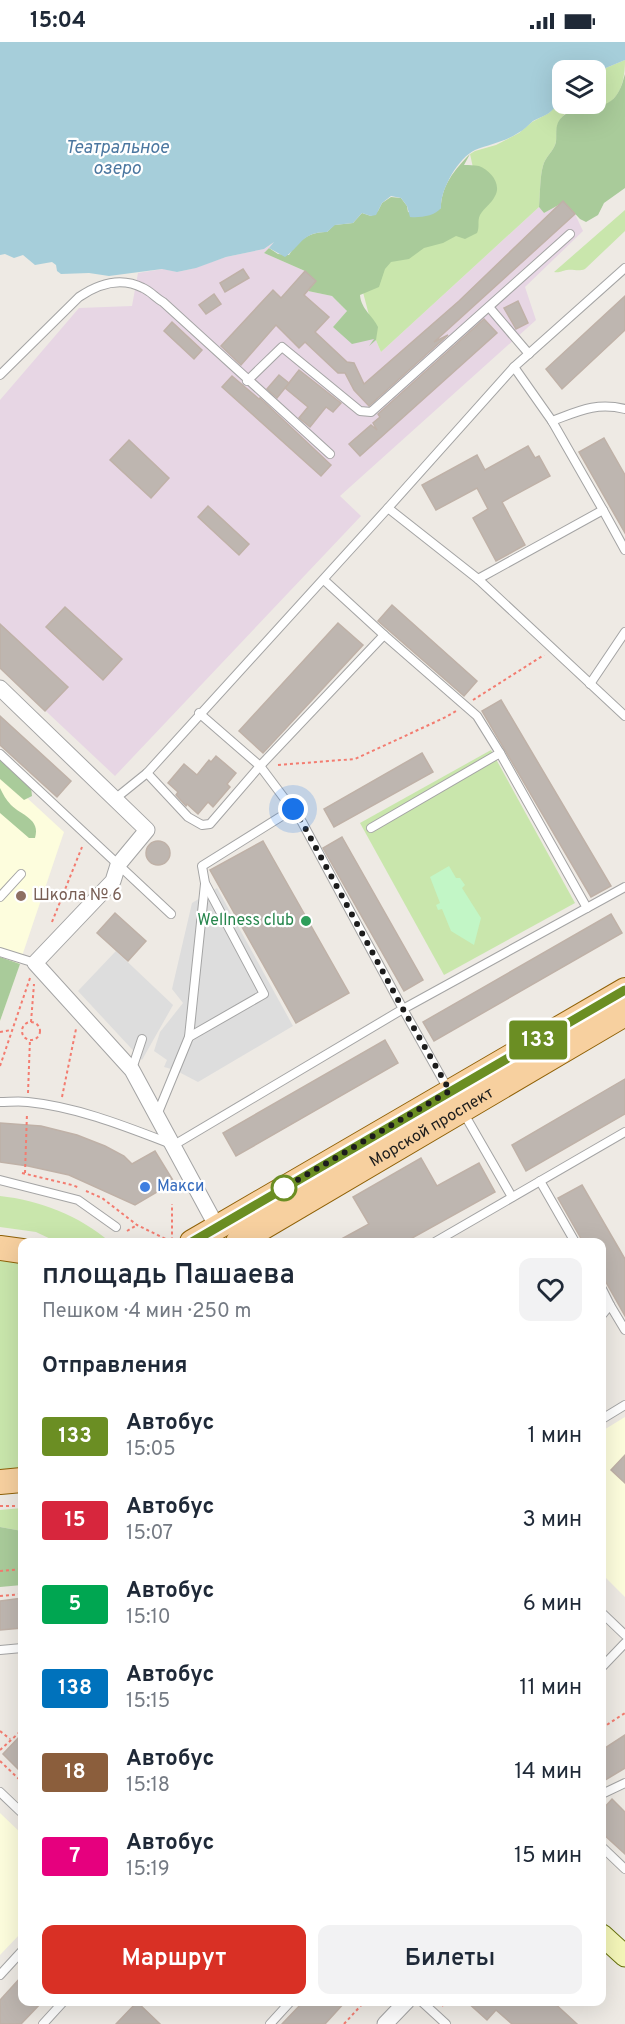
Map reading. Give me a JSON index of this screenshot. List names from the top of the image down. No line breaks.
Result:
{"streets":{"main road":["Морской проспект"]},"water":["Театральное озеро"],"places":["Школа № 6","Wellness club","Макси"],"lines":["bus line 133"],"page":{"status":"15:04","on_map":"133","heading":[["площадь Пашаева","Пешком · 4 мин · 250 m"],"Отправления"],"list":[{"mark":"133","name":"Автобус","note":"15:05","value":"1 мин"},{"mark":"15","name":"Автобус","note":"15:07","value":"3 мин"},{"mark":"5","name":"Автобус","note":"15:10","value":"6 мин"},{"mark":"138","name":"Автобус","note":"15:15","value":"11 мин"},{"mark":"18","name":"Автобус","note":"15:18","value":"14 мин"},{"mark":"7","name":"Автобус","note":"15:19","value":"15 мин"}],"buttons":["Маршрут","Билеты"]}}
